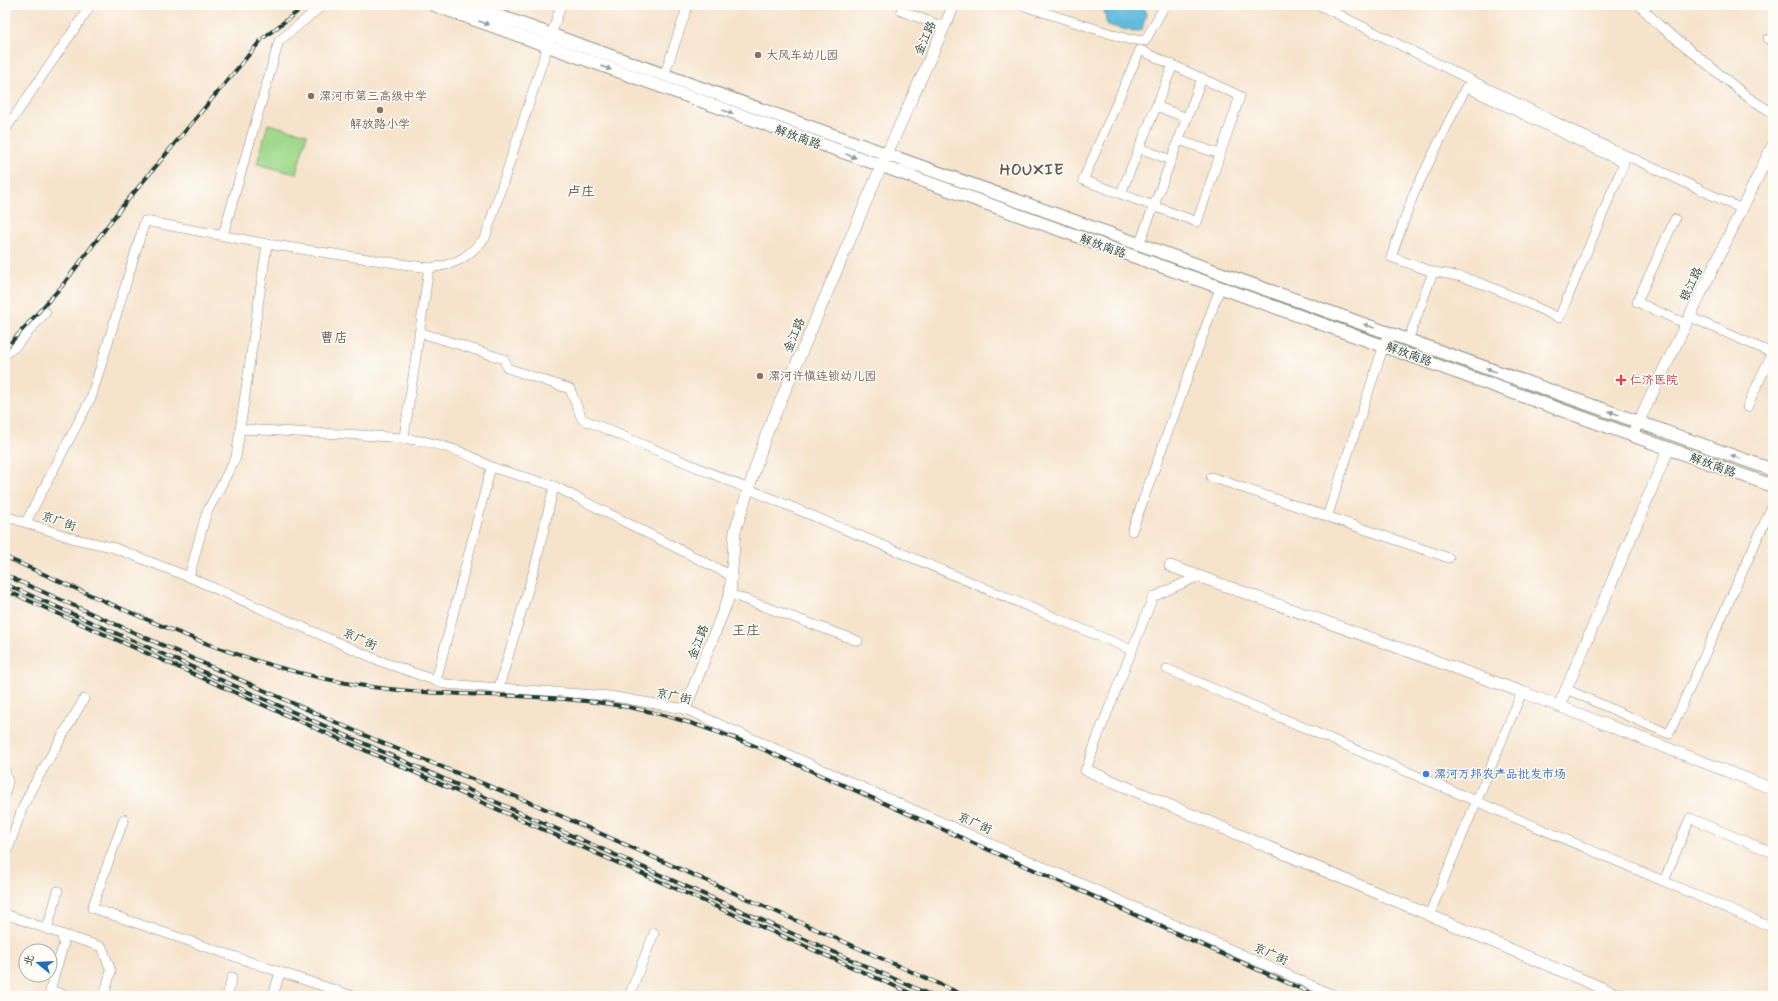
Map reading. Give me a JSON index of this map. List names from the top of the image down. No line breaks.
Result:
{"streets":{"main road":["解放南路"],"street":["金江路","银江路","京广街"]},"crossings":[["金江路","解放南路"],["金江路","京广街"],["解放南路","银江路"]],"districts":["HOUXIE","卢庄","曹店","王庄"],"places":{"other":["大风车幼儿园","漯河市第三高级中学","解放路小学","漯河许慎连锁幼儿园","漯河万邦农产品批发市场"],"health":["仁济医院"]},"north":"left"}
